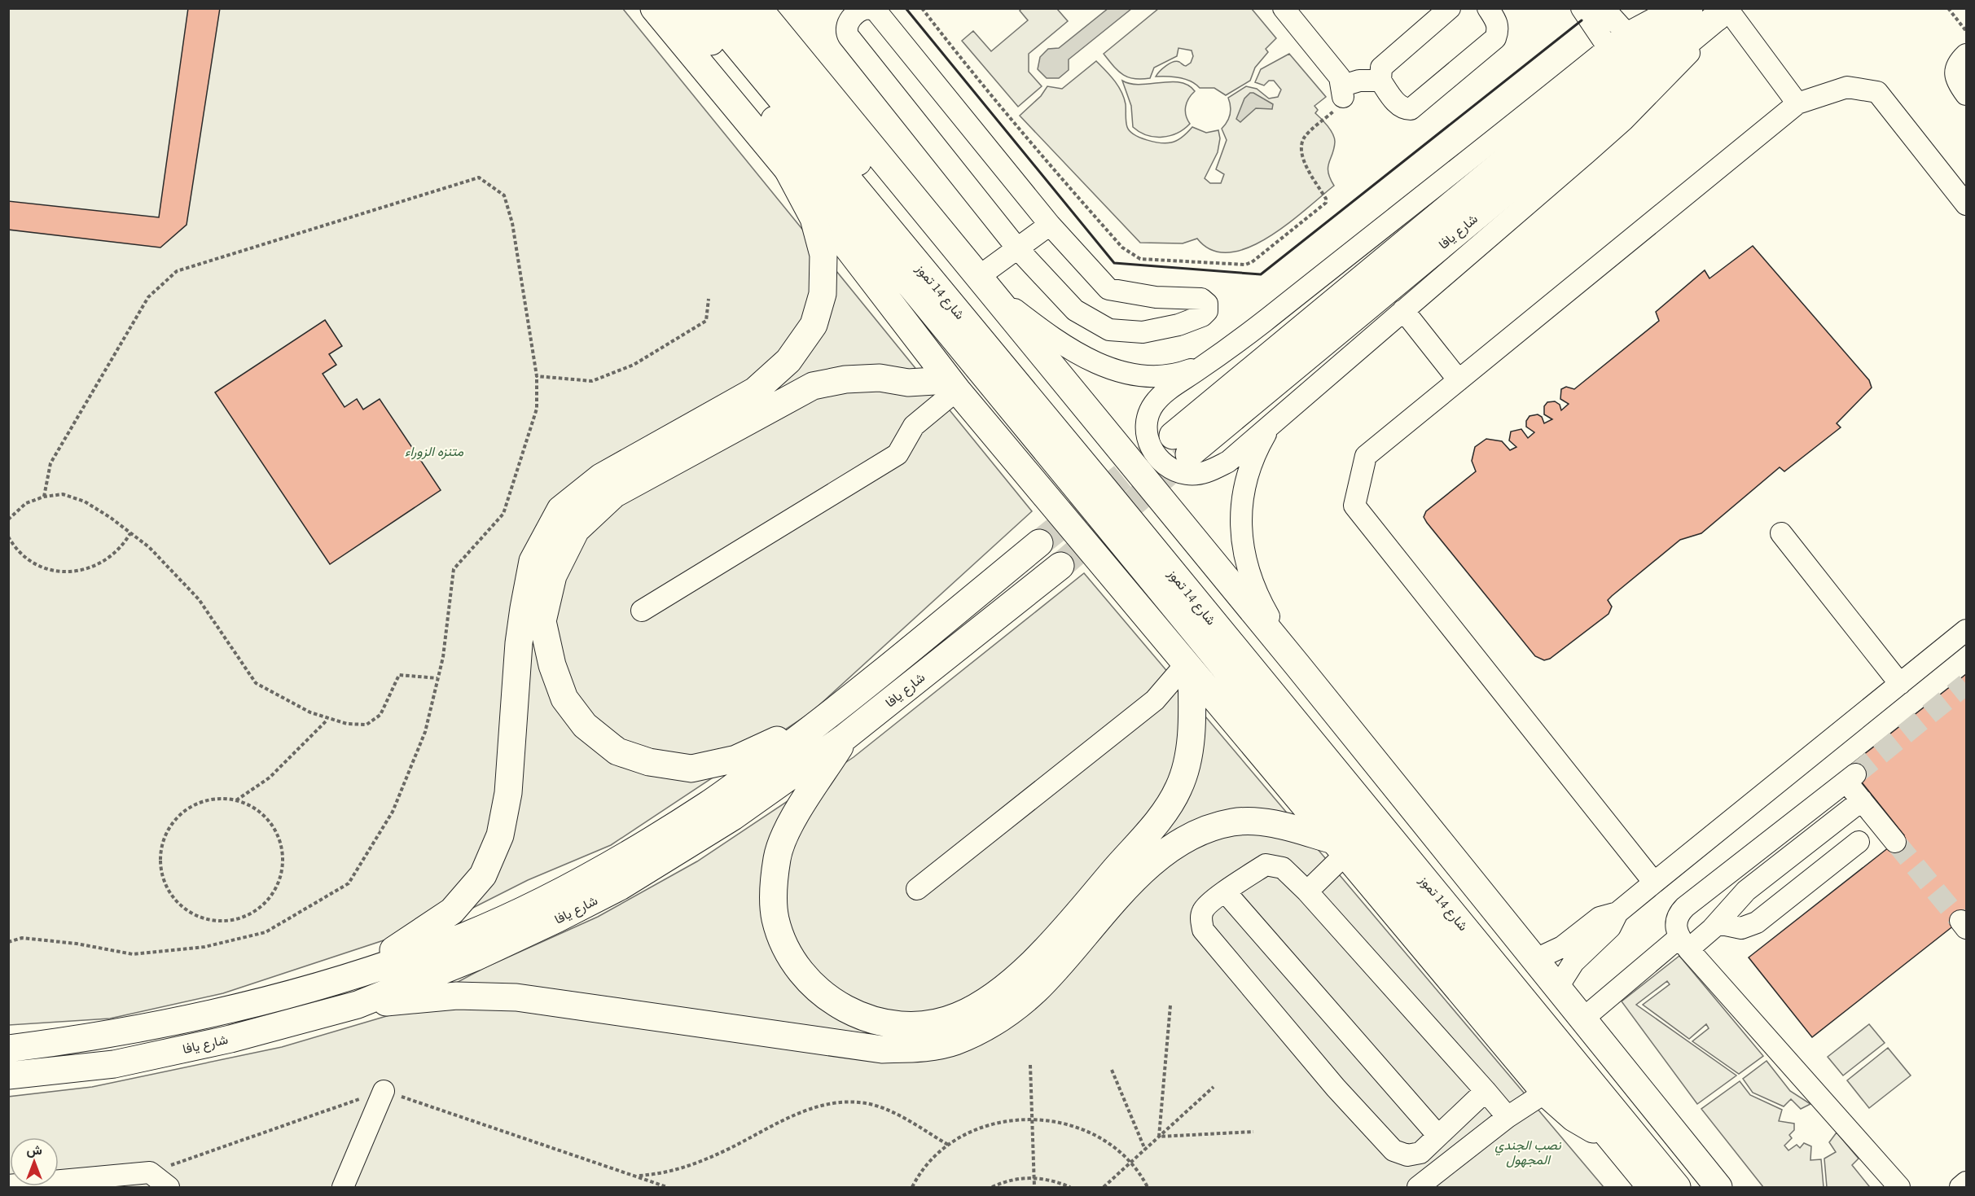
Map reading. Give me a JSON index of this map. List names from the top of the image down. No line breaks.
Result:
{"streets":{"main road":["شارع يافا","شارع 14 تموز"]},"parks":["متنزه الزوراء","نصب الجندي المجهول"],"north":"top"}
